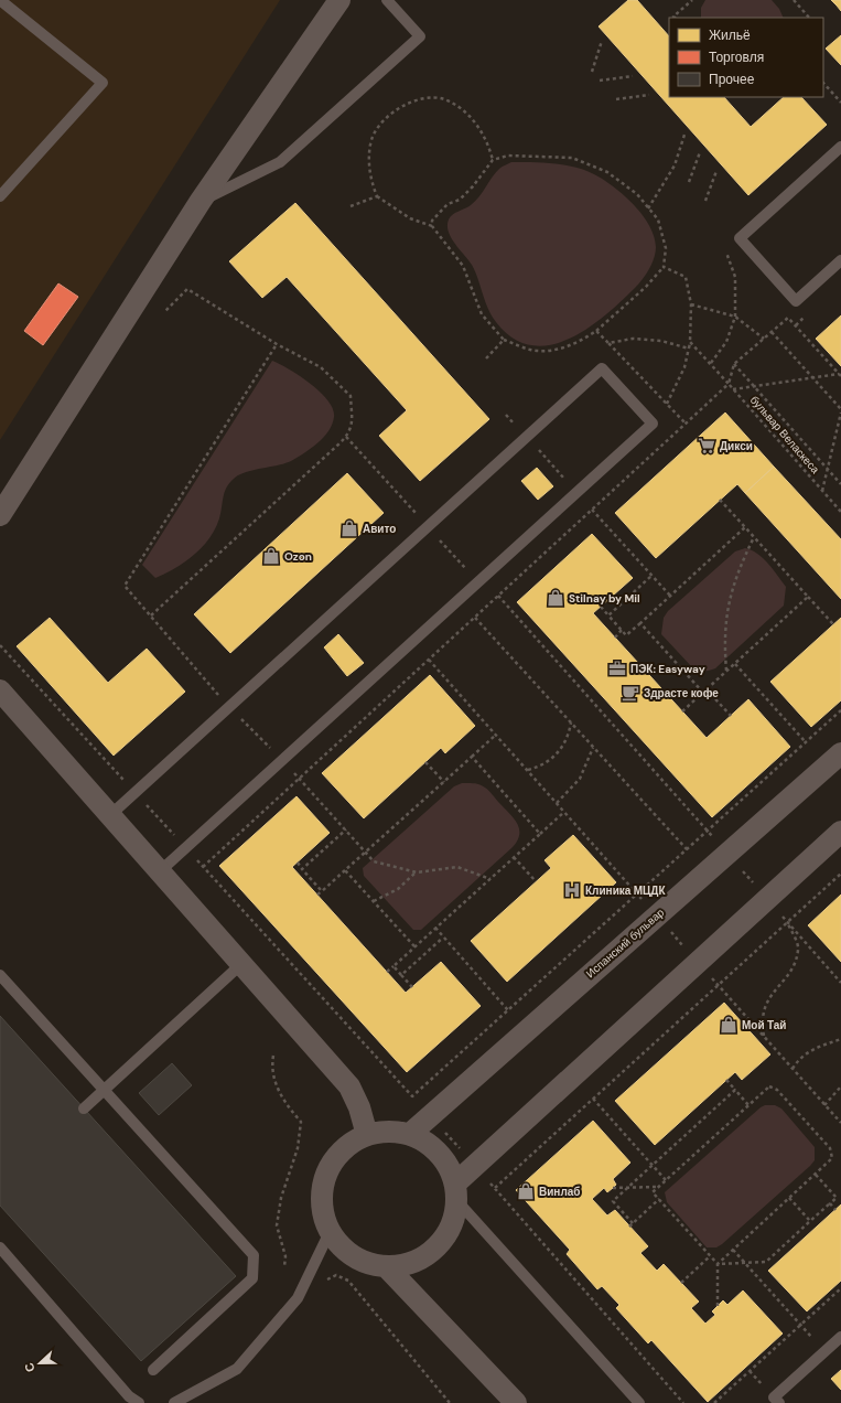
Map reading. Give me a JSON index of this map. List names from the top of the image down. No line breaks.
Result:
{"streets":{"street":["Испанский бульвар"],"path":["бульвар Веласкеса"]},"places":{"supermarket":["Дикси"],"shop":["Авито","Ozon","Stilnay by Mil","Мой Тай","Винлаб"],"office":["ПЭК: Easyway"],"cafe":["Здрасте кофе"],"hospital":["Клиника МЦДК"]},"legend":["Жильё","Торговля","Прочее"],"north":"left"}
